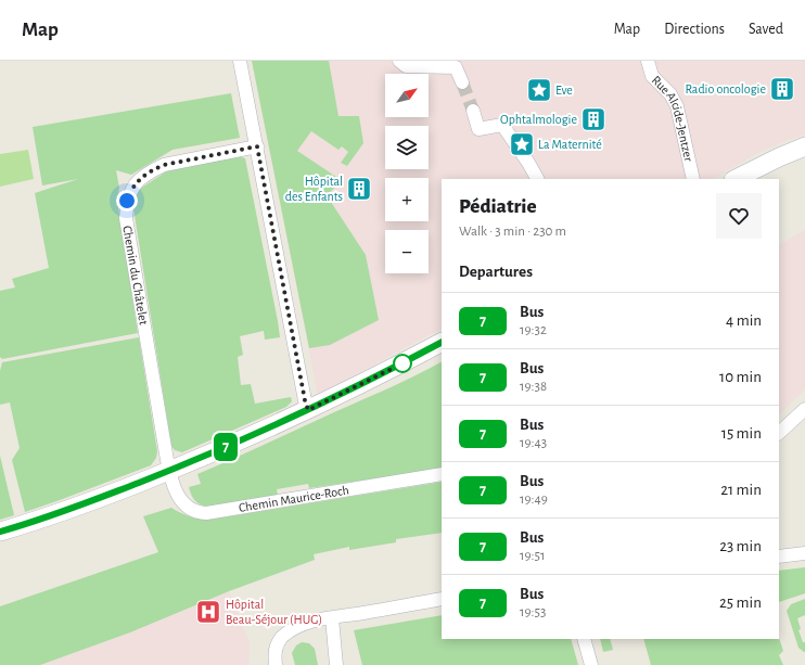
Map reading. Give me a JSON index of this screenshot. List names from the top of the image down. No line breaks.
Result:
{"streets":{"street":["Rue Alcide-Jentzer","Chemin du Châtelet","Chemin Maurice-Roch"]},"crossings":[["Chemin du Châtelet","Chemin Maurice-Roch"]],"places":{"building":["Radio oncologie","Ophtalmologie","Hôpital des Enfants"],"place":["Eve","La Maternité"],"hospital":["Hôpital Beau-Séjour (HUG)"]},"lines":["bus line 7"],"north":"top right","page":{"header":"Map","nav":["Map","Directions","Saved"],"on_map":"7","map_buttons":["+","−"],"heading":[["Pédiatrie","Walk · 3 min · 230 m"],"Departures"],"list":[{"mark":"7","name":"Bus","note":"19:32","value":"4 min"},{"mark":"7","name":"Bus","note":"19:38","value":"10 min"},{"mark":"7","name":"Bus","note":"19:43","value":"15 min"},{"mark":"7","name":"Bus","note":"19:49","value":"21 min"},{"mark":"7","name":"Bus","note":"19:51","value":"23 min"},{"mark":"7","name":"Bus","note":"19:53","value":"25 min"}]}}
